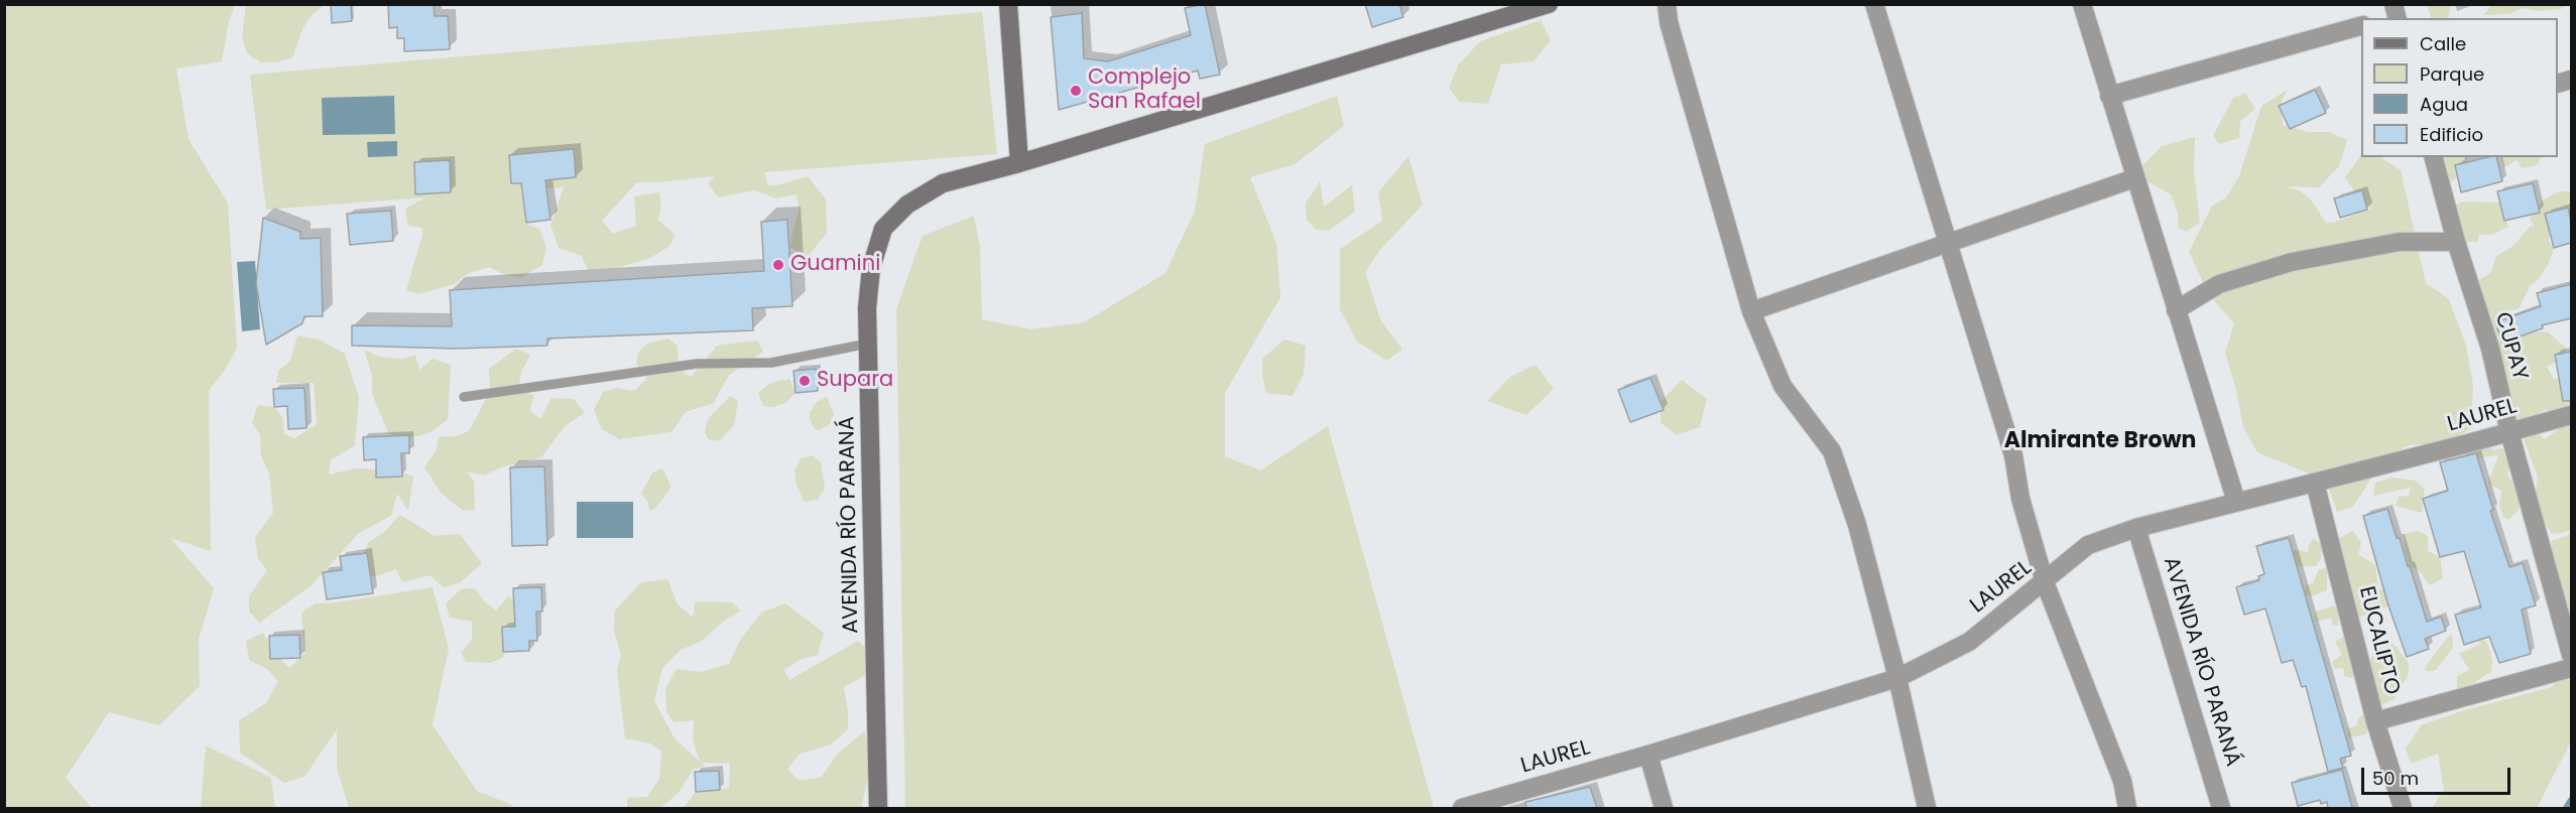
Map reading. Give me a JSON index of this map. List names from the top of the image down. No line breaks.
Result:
{"streets":{"main road":["AVENIDA RÍO PARANÁ"],"street":["CUPAY","LAUREL","EUCALIPTO"]},"crossings":[["CUPAY","LAUREL"],["LAUREL","AVENIDA RÍO PARANÁ"],["LAUREL","EUCALIPTO"]],"districts":["Almirante Brown"],"places":["Complejo San Rafael","Guamini","Supara"],"legend":["Calle","Parque","Agua","Edificio"],"scale_bar":"50 m"}
